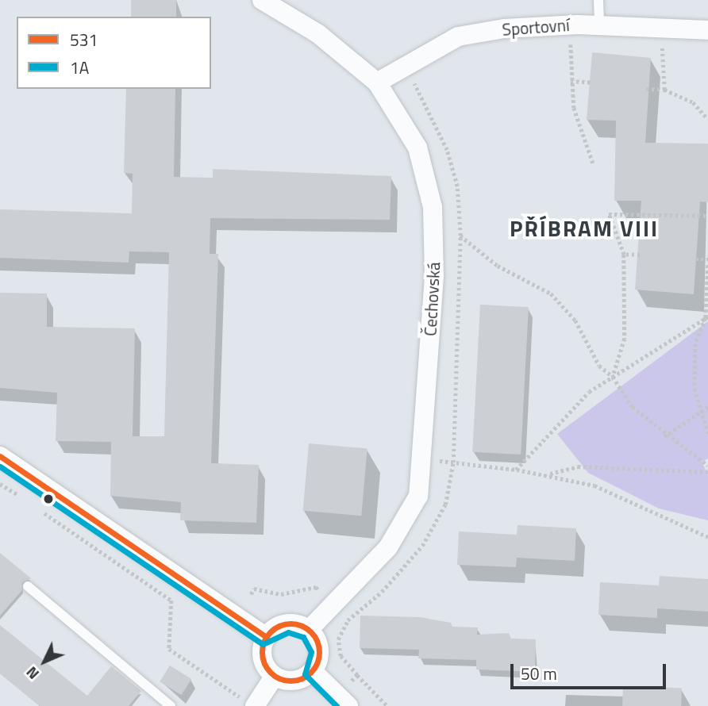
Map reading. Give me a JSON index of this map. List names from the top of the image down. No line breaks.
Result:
{"streets":{"street":["Sportovní","Čechovská"]},"crossings":[["Sportovní","Čechovská"]],"districts":["PŘÍBRAM VIII"],"lines":["transit line 531","transit line 1A"],"legend":["531","1A"],"scale_bar":"50 m","north":"bottom left"}
